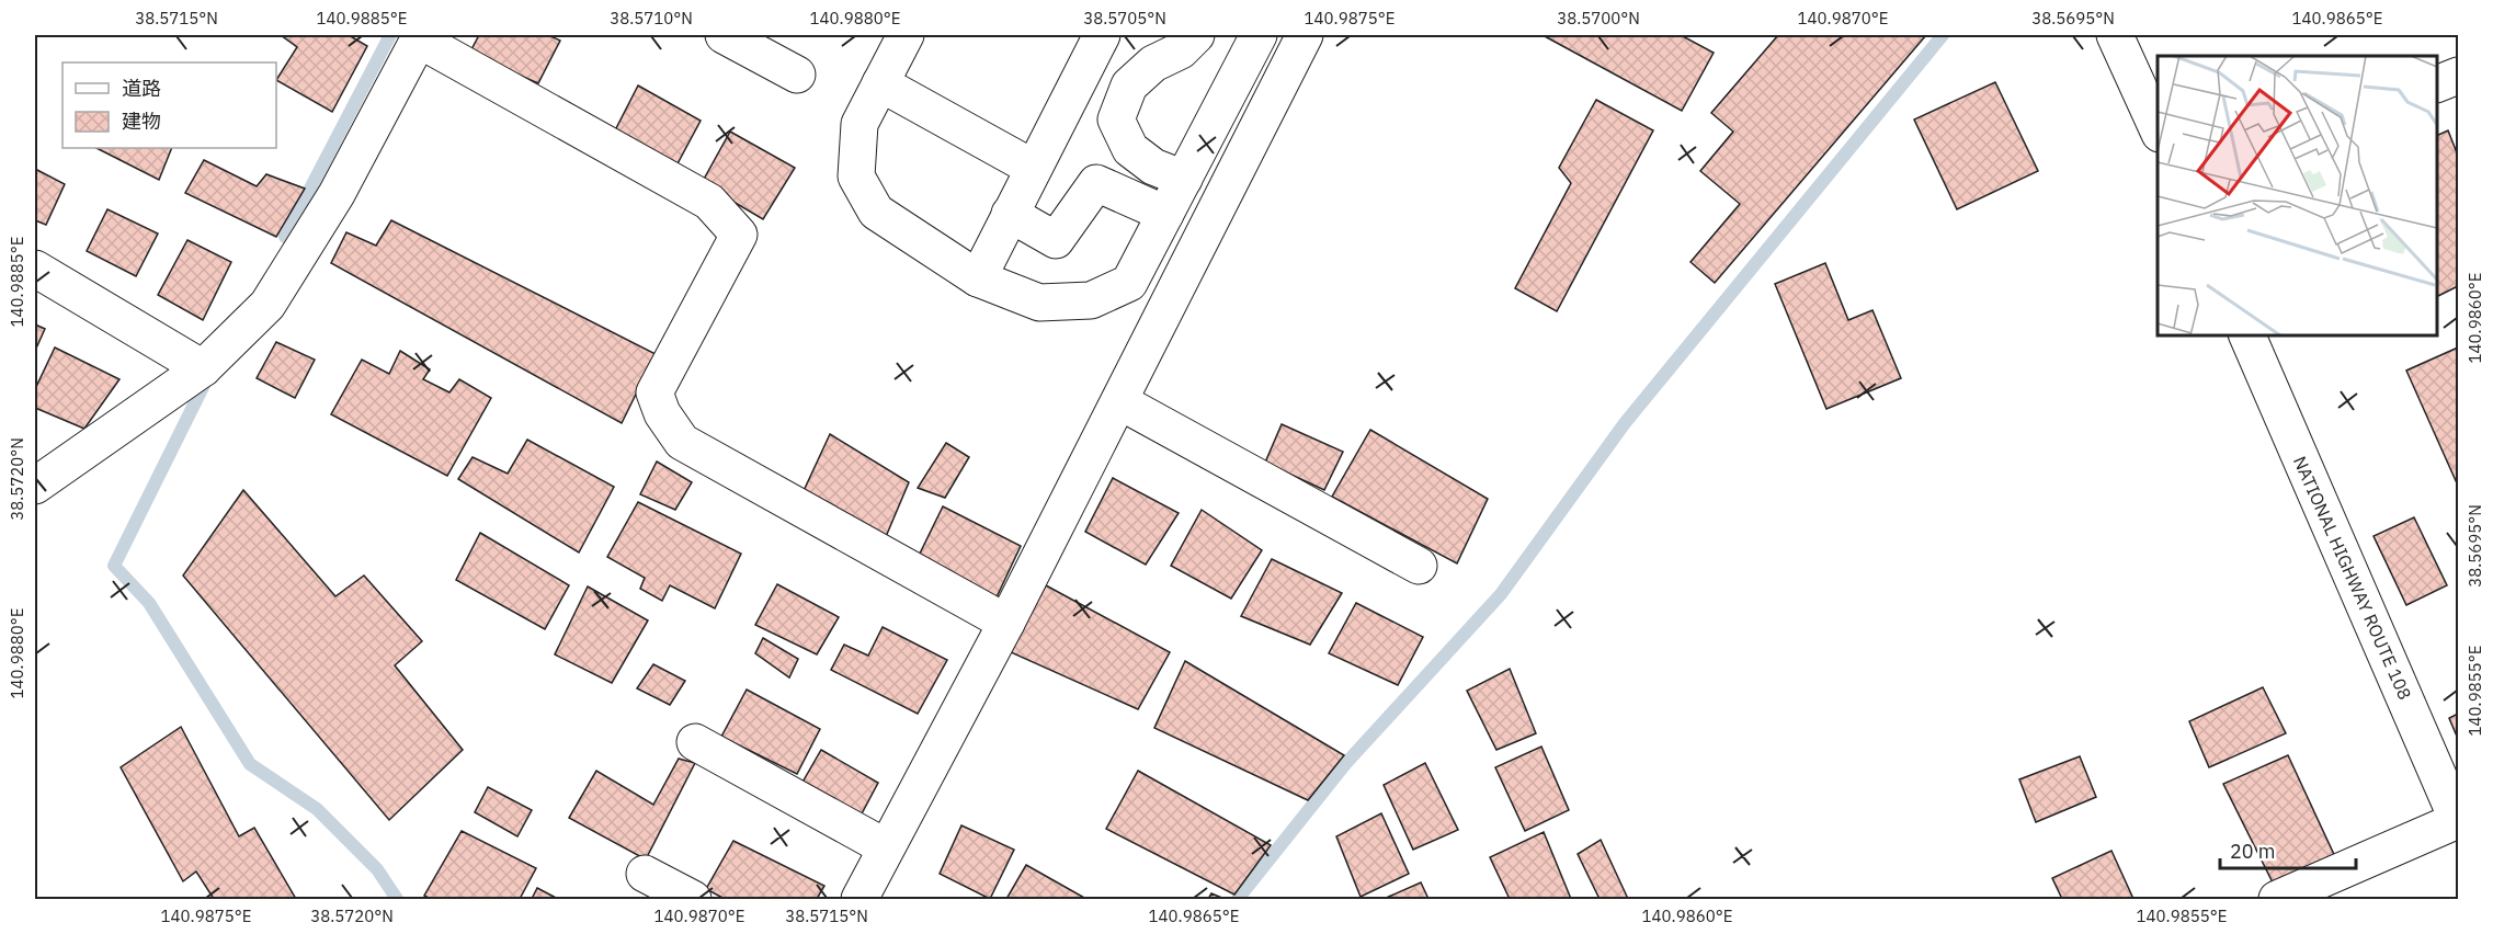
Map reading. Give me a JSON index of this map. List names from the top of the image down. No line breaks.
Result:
{"streets":{"main road":["NATIONAL HIGHWAY ROUTE 108"]},"legend":["道路","建物"],"scale_bar":"20 m","coordinates":["38.5715°N","140.9885°E","38.5710°N","140.9880°E","38.5705°N","140.9875°E","38.5700°N","140.9870°E","38.5695°N","140.9865°E","140.9860°E","38.5720°N","140.9855°E"]}
